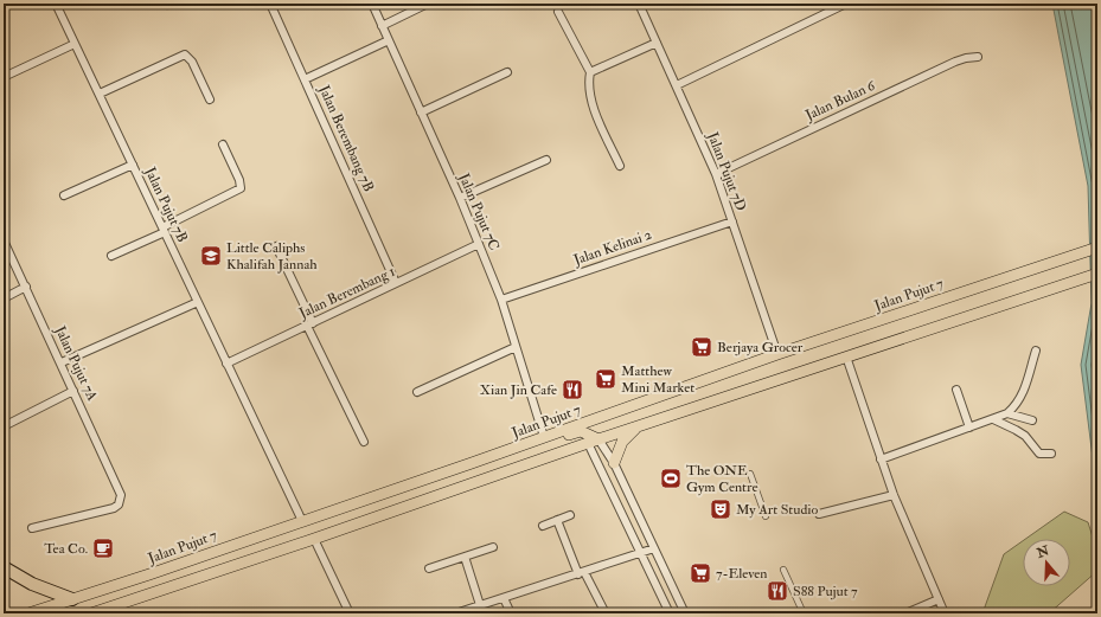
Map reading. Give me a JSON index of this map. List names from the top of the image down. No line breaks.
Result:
{"streets":{"main road":["Jalan Pujut 7"],"street":["Jalan Bulan 6","Jalan Berembang 7B","Jalan Pujut 7D","Jalan Pujut 7B","Jalan Pujut 7C","Jalan Kelinai 2","Jalan Berembang 1","Jalan Pujut 7A"]},"crossings":[["Jalan Bulan 6","Jalan Pujut 7D"],["Jalan Berembang 7B","Jalan Berembang 1"],["Jalan Pujut 7D","Jalan Kelinai 2"],["Jalan Pujut 7D","Jalan Pujut 7"],["Jalan Pujut 7B","Jalan Berembang 1"],["Jalan Pujut 7B","Jalan Pujut 7"],["Jalan Pujut 7C","Jalan Kelinai 2"],["Jalan Pujut 7C","Jalan Berembang 1"],["Jalan Pujut 7C","Jalan Pujut 7"]],"places":{"school or university":["Little Caliphs Khalifah Jannah"],"supermarket":["Berjaya Grocer","Matthew Mini Market","7-Eleven"],"restaurant":["Xian Jin Cafe","S88 Pujut 7"],"sports":["The ONE Gym Centre"],"theatre":["My Art Studio"],"cafe":["Tea Co."]},"north":"top"}
